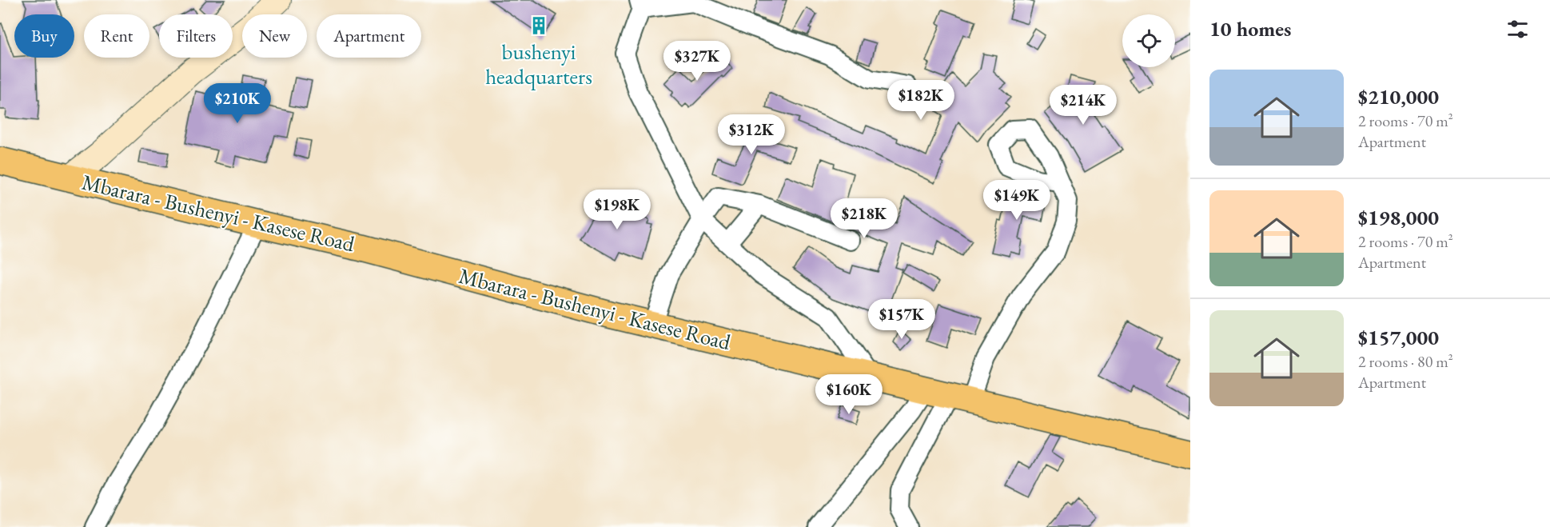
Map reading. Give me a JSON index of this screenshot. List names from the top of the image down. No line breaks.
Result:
{"streets":{"main road":["Mbarara - Bushenyi - Kasese Road"]},"places":{"building":["bushenyi headquarters"]},"page":{"heading":"10 homes","chip":["Buy","Rent","Filters","New","Apartment"],"price":["$327K","$182K","$210K","$214K","$312K","$149K","$198K","$218K","$157K","$160K"],"list":[{"name":"$210,000","note":"2 rooms · 70 m² · Apartment"},{"name":"$198,000","note":"2 rooms · 70 m² · Apartment"},{"name":"$157,000","note":"2 rooms · 80 m² · Apartment"}]}}
